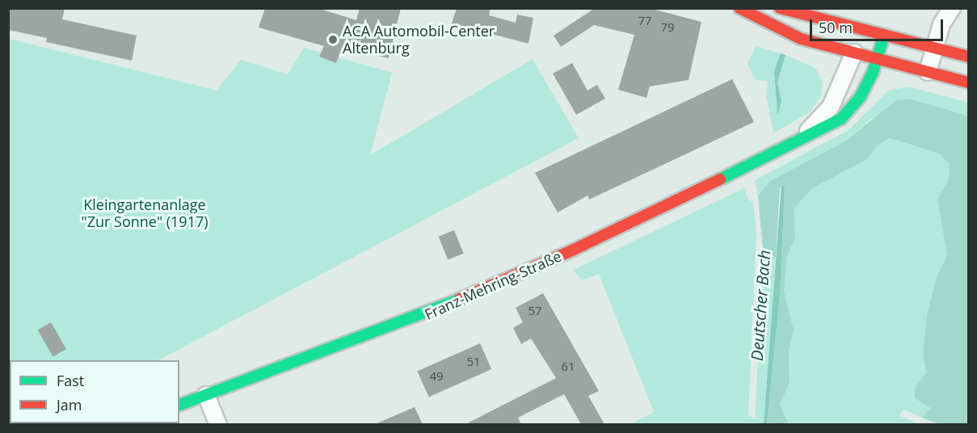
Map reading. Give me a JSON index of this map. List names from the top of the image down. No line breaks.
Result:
{"streets":{"street":["Franz-Mehring-Straße"]},"water":["Deutscher Bach"],"parks":["Kleingartenanlage \"Zur Sonne\" (1917)"],"places":["ACA Automobil-Center Altenburg"],"house_numbers":["77","79","57","51","61","49"],"legend":["Fast","Jam"],"scale_bar":"50 m"}
